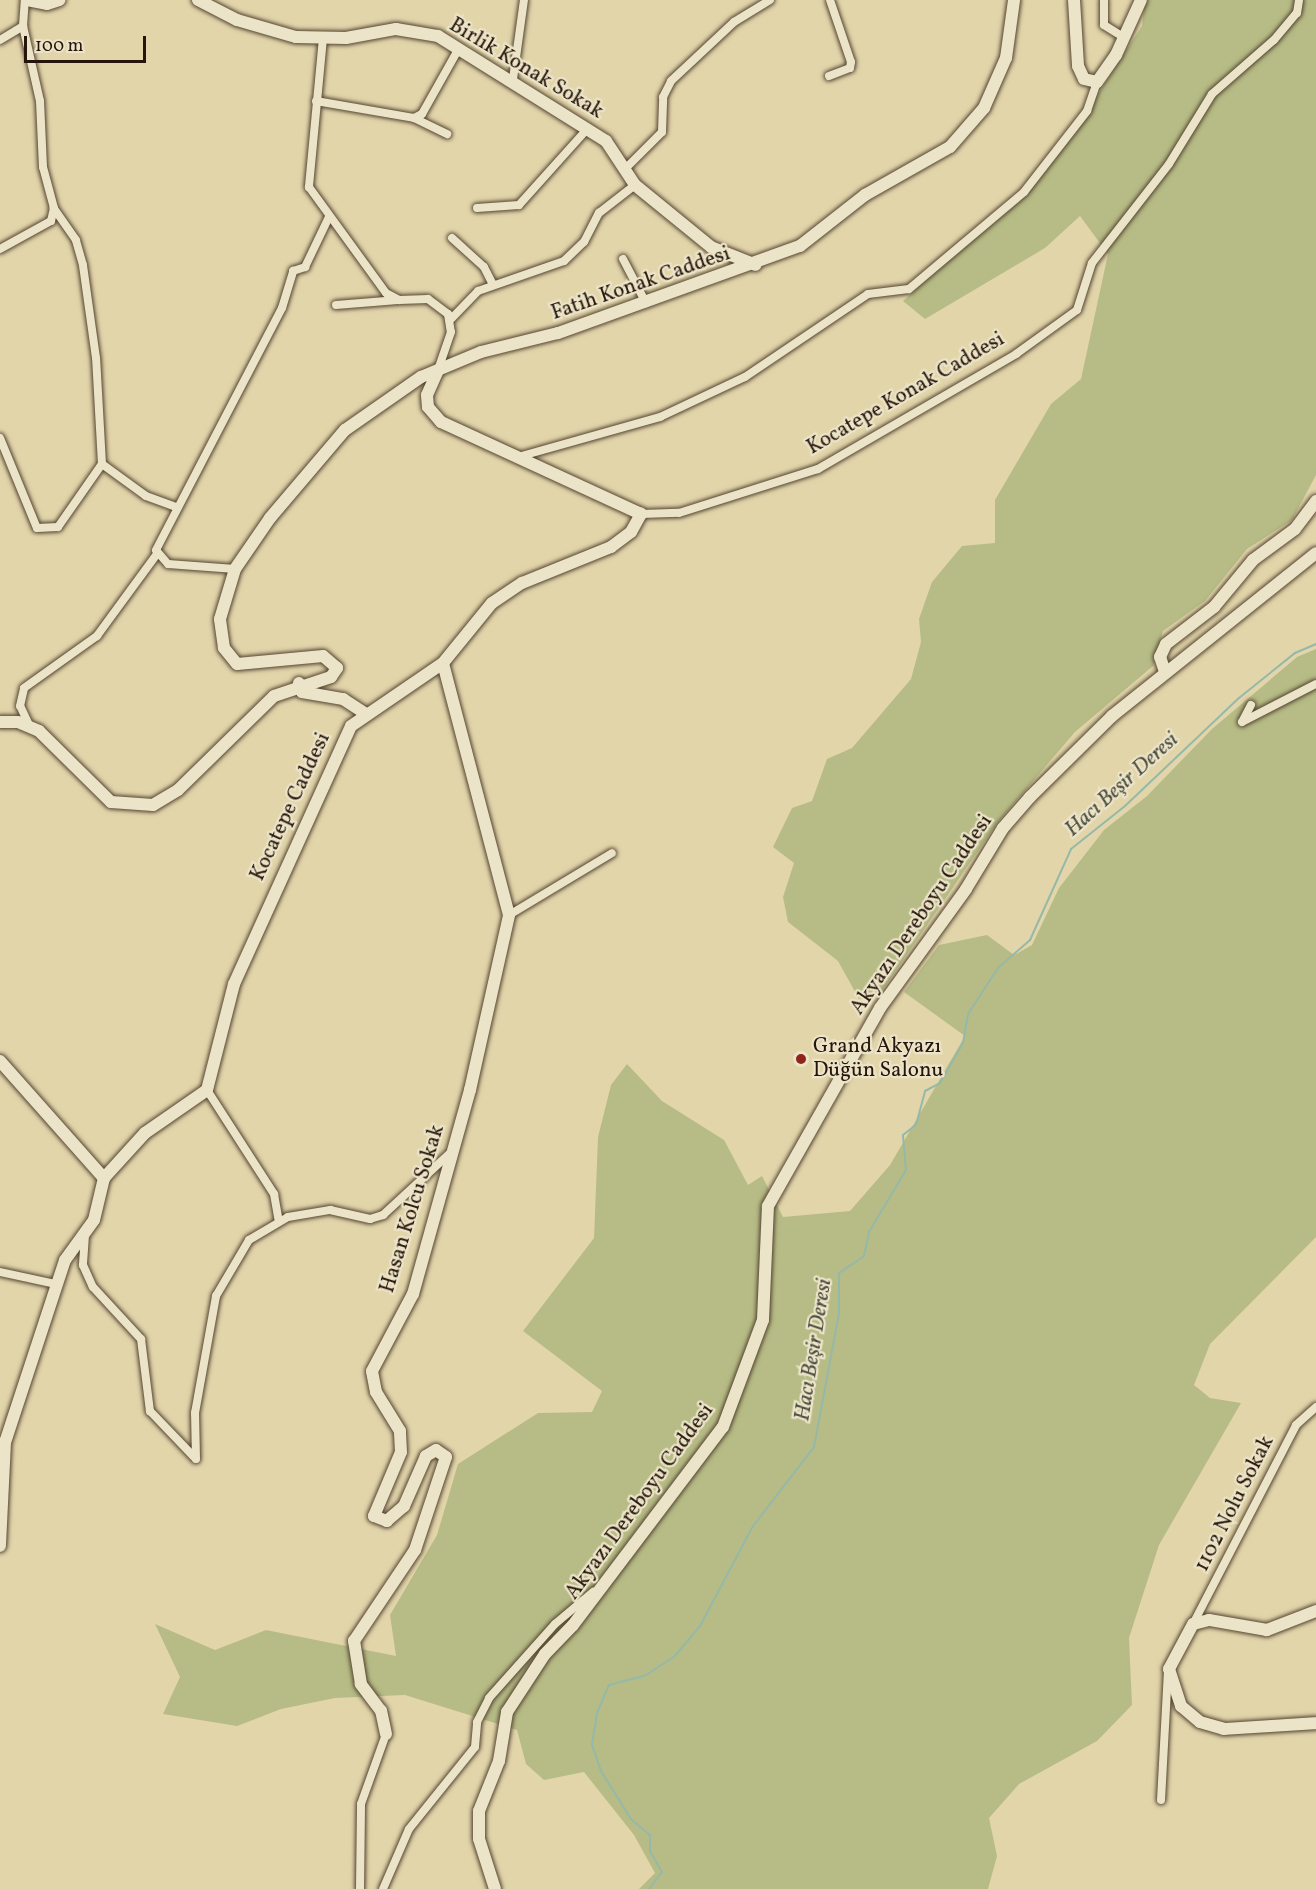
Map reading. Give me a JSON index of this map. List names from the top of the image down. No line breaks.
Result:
{"streets":{"main road":["Birlik Konak Sokak","Fatih Konak Caddesi","Kocatepe Konak Caddesi","Kocatepe Caddesi","Akyazı Dereboyu Caddesi","Hasan Kolcu Sokak"],"street":["1102 Nolu Sokak"]},"crossings":[["Birlik Konak Sokak","Fatih Konak Caddesi"],["Fatih Konak Caddesi","Kocatepe Konak Caddesi"],["Kocatepe Konak Caddesi","Kocatepe Caddesi"],["Kocatepe Caddesi","Hasan Kolcu Sokak"]],"water":["Hacı Beşir Deresi"],"places":["Grand Akyazı Düğün Salonu"],"scale_bar":"100 m"}
